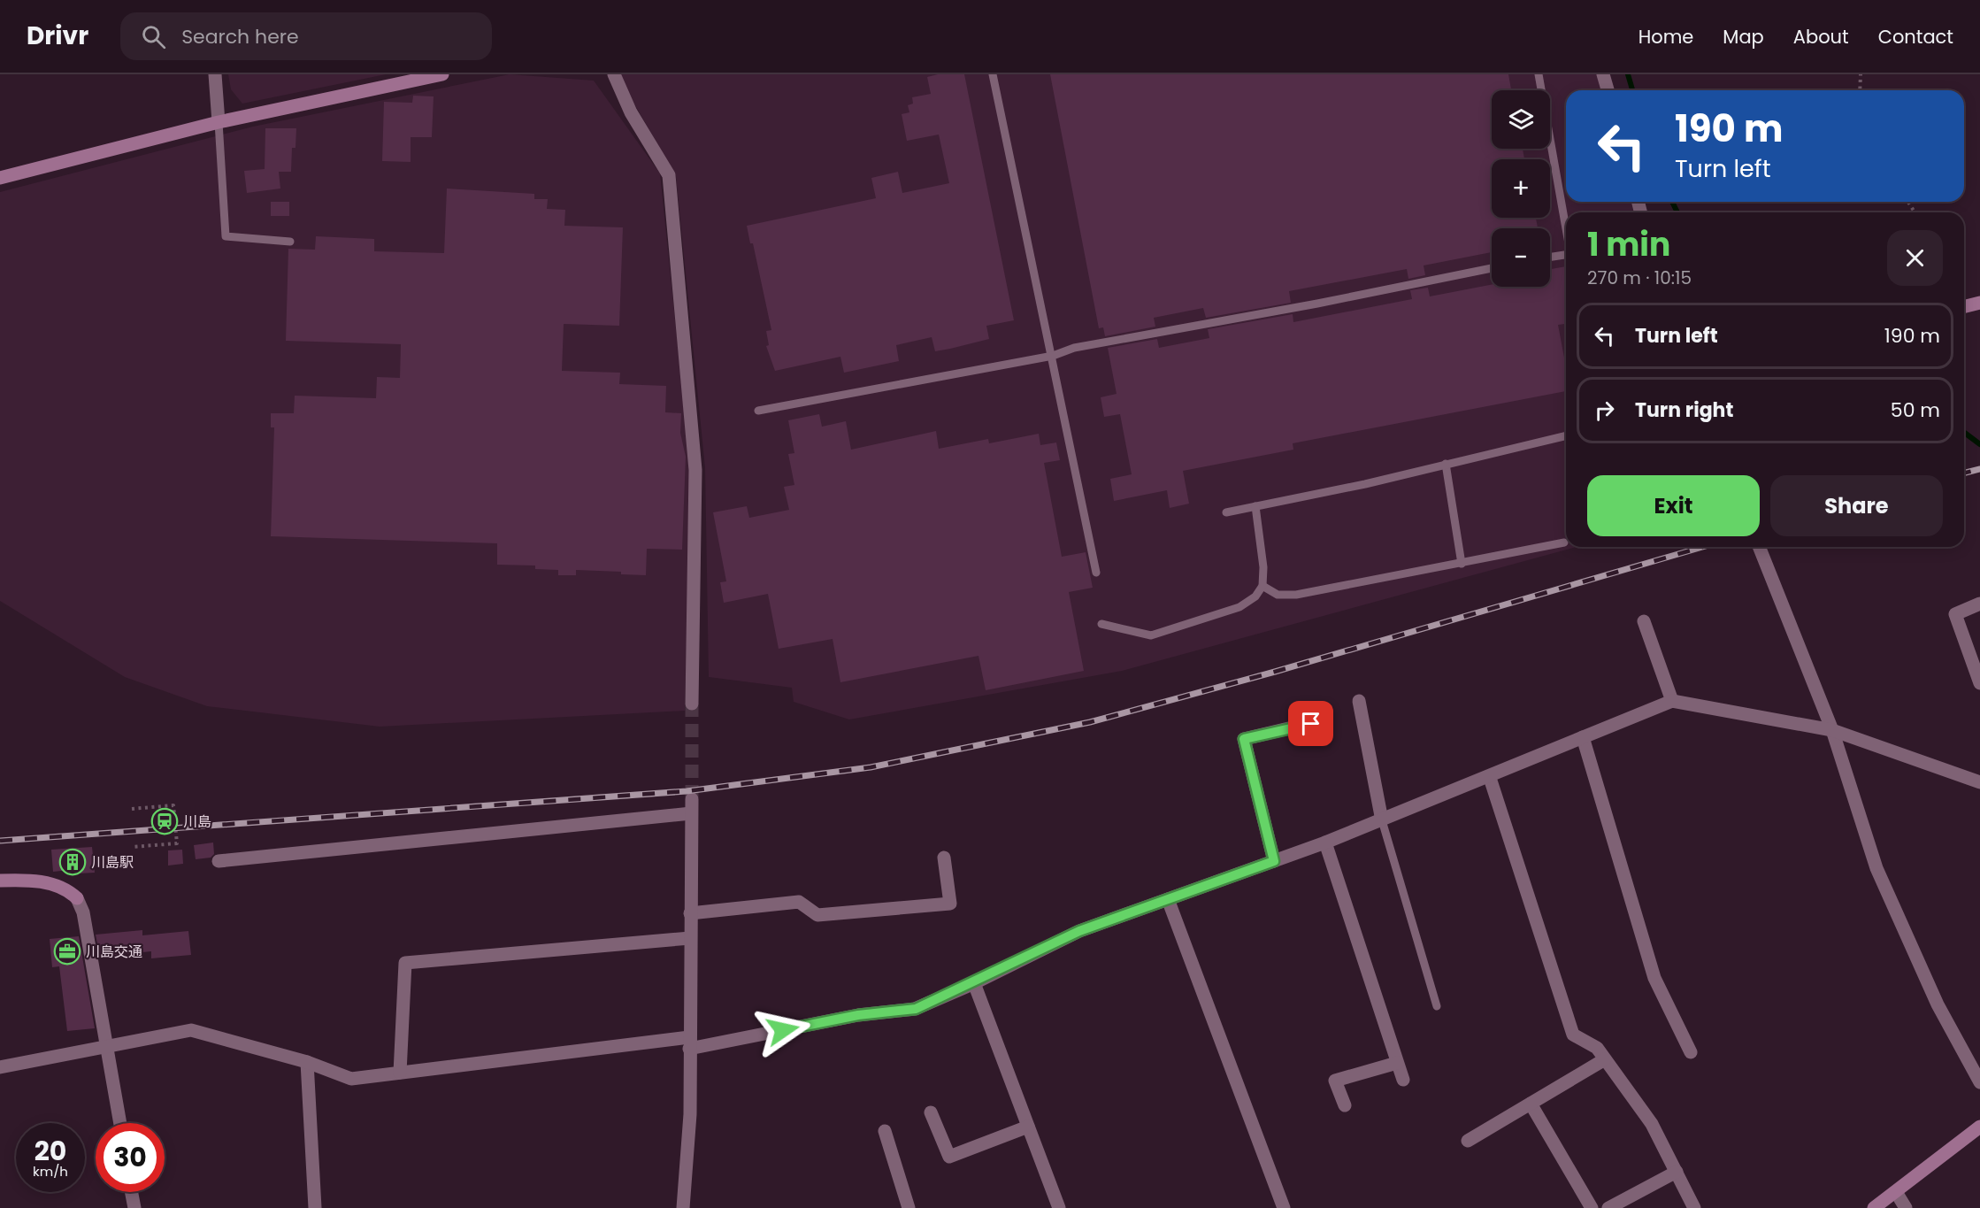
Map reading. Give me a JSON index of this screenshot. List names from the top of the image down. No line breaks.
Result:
{"places":{"station":["川島"],"building":["川島駅"],"office":["川島交通"]},"page":{"header":"Drivr","search":"Search here","nav":["Home","Map","About","Contact"],"map_buttons":["+","−"],"turn":["190 m","Turn left"],"heading":["1 min","270 m · 10:15"],"list":[{"name":"Turn left","value":"190 m"},{"name":"Turn right","value":"50 m"}],"buttons":["Exit","Share"],"speed":"20 km/h","limit":"30"}}
